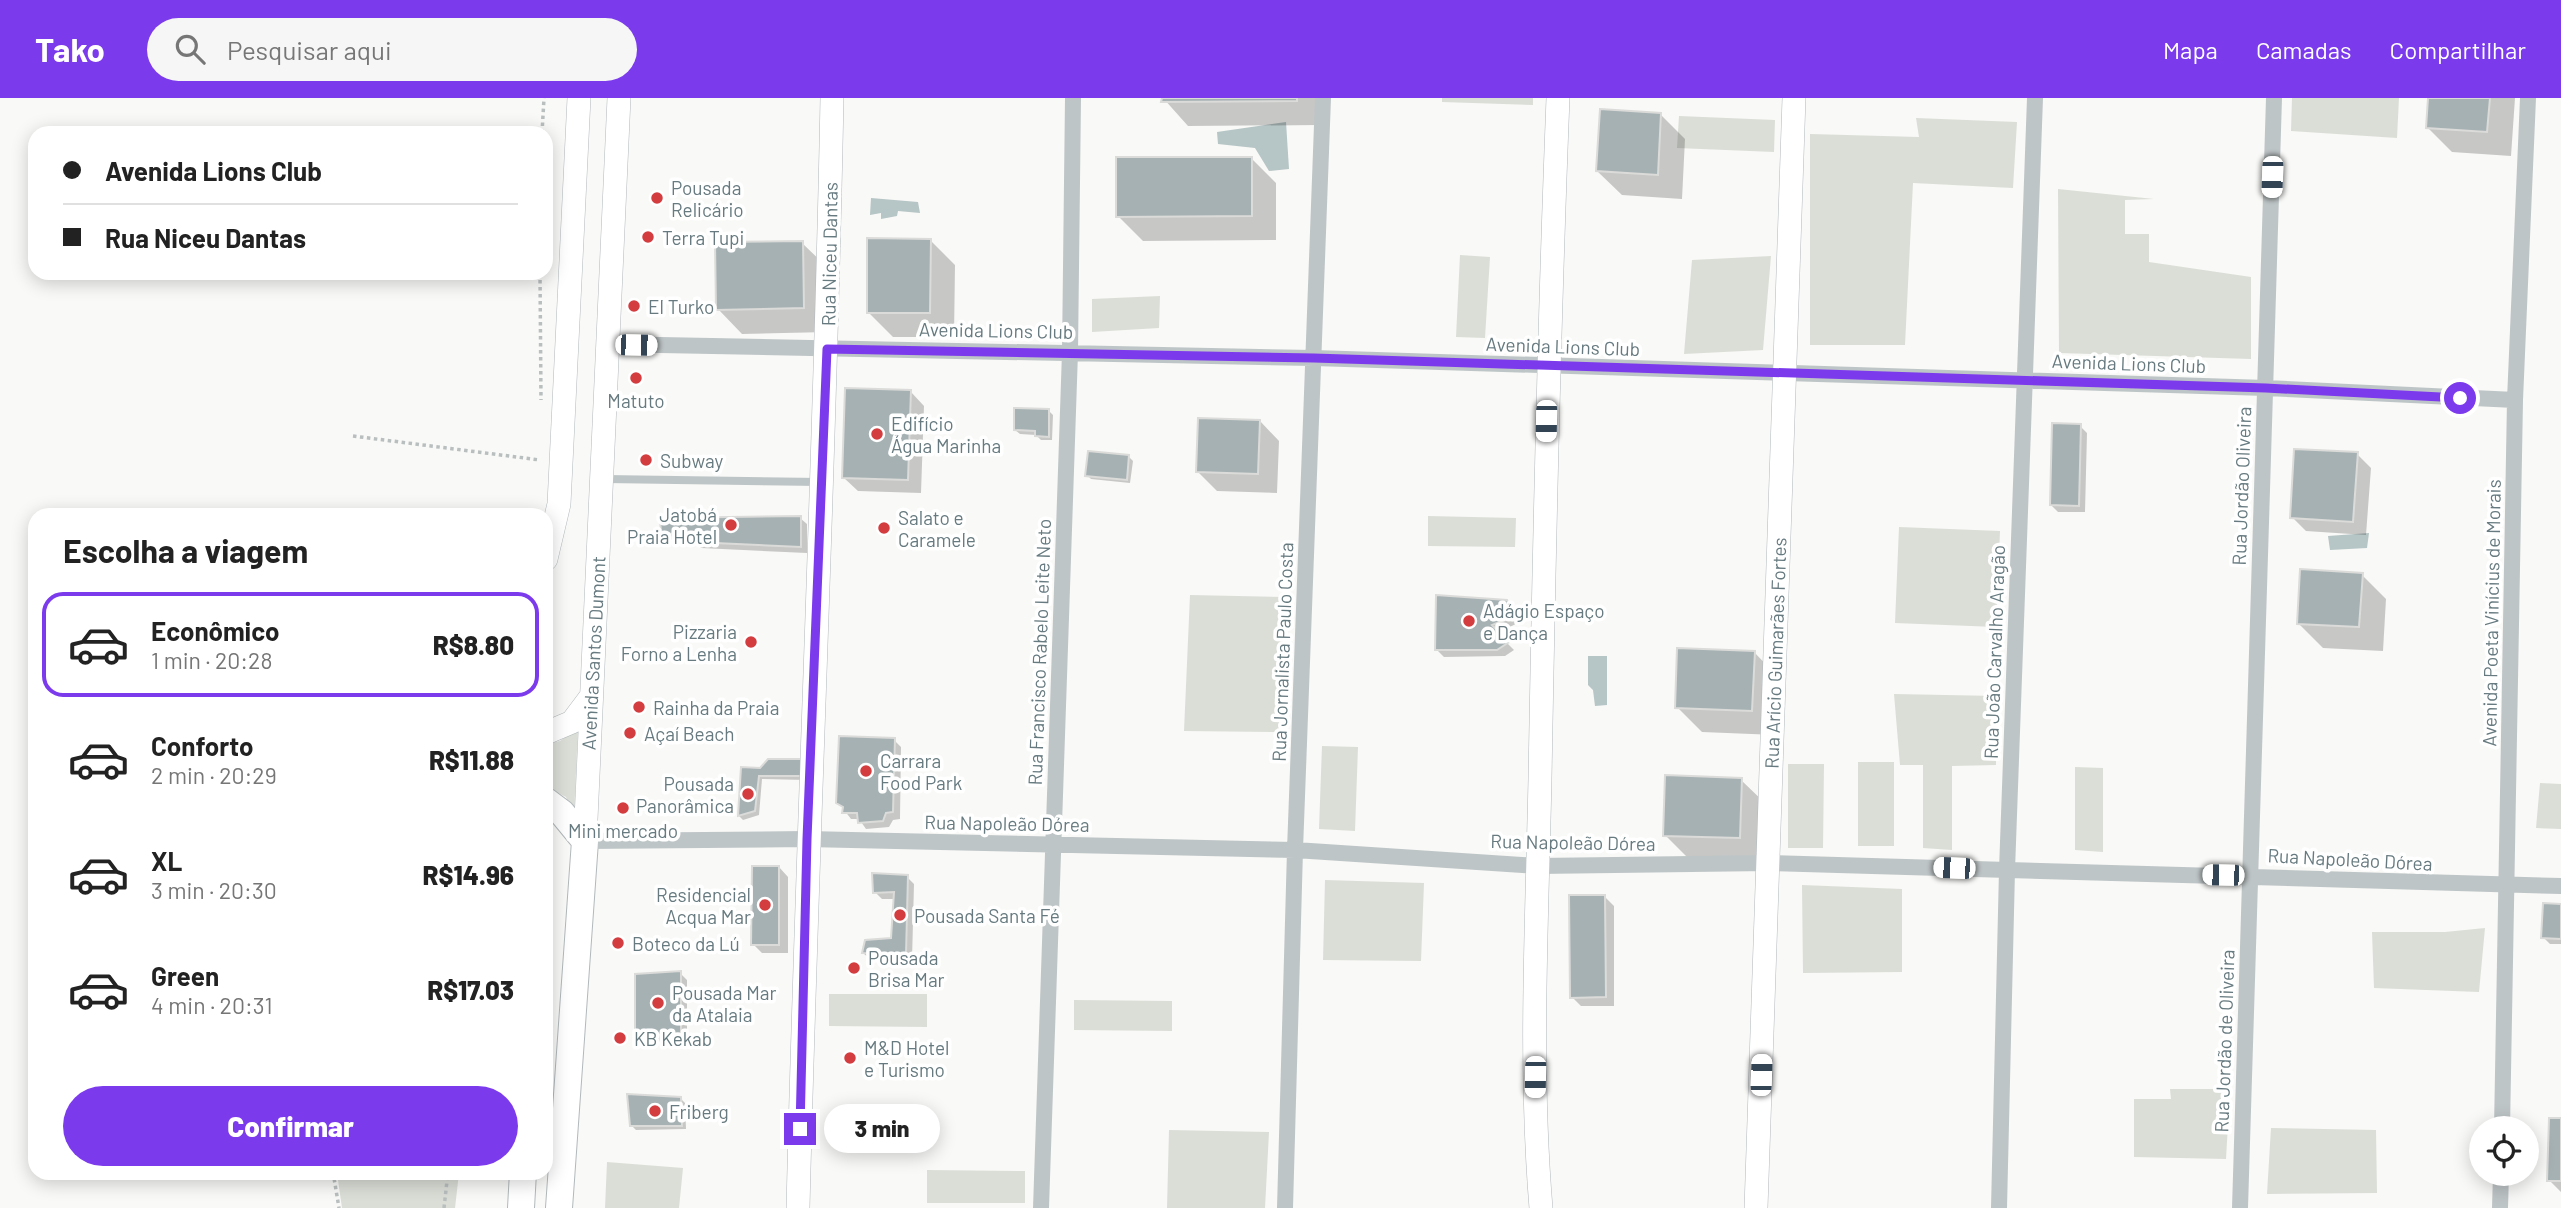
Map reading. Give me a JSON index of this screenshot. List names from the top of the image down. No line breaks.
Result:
{"streets":{"main road":["Avenida Santos Dumont"],"street":["Rua Niceu Dantas","Avenida Lions Club","Rua Jordão Oliveira","Avenida Poeta Vinícius de Morais","Rua Francisco Rabelo Leite Neto","Rua Jornalista Paulo Costa","Rua João Carvalho Aragão","Rua Arício Guimarães Fortes","Rua Napoleão Dórea","Rua Jordão de Oliveira"]},"crossings":[["Rua Niceu Dantas","Avenida Lions Club"],["Rua Niceu Dantas","Rua Napoleão Dórea"],["Avenida Lions Club","Rua Jordão Oliveira"],["Avenida Lions Club","Avenida Poeta Vinícius de Morais"],["Avenida Lions Club","Rua Francisco Rabelo Leite Neto"],["Avenida Lions Club","Rua Jornalista Paulo Costa"],["Avenida Lions Club","Rua João Carvalho Aragão"],["Avenida Lions Club","Avenida Santos Dumont"],["Avenida Lions Club","Rua Arício Guimarães Fortes"],["Rua Jordão Oliveira","Rua Napoleão Dórea"],["Rua Jordão Oliveira","Rua Jordão de Oliveira"],["Avenida Poeta Vinícius de Morais","Rua Napoleão Dórea"],["Rua Francisco Rabelo Leite Neto","Rua Napoleão Dórea"],["Rua Jornalista Paulo Costa","Rua Napoleão Dórea"],["Rua João Carvalho Aragão","Rua Napoleão Dórea"],["Avenida Santos Dumont","Rua Napoleão Dórea"],["Rua Arício Guimarães Fortes","Rua Napoleão Dórea"],["Rua Napoleão Dórea","Rua Jordão de Oliveira"]],"places":["Pousada Relicário","Terra Tupi","El Turko","Matuto","Edifício Água Marinha","Subway","Jatobá Praia Hotel","Salato e Caramele","Adágio Espaço e Dança","Pizzaria Forno a Lenha","Rainha da Praia","Açaí Beach","Carrara Food Park","Pousada Panorâmica","Mini mercado","Residencial Acqua Mar","Pousada Santa Fé","Boteco da Lú","Pousada Brisa Mar","Pousada Mar da Atalaia","KB Kekab","M&D Hotel e Turismo","Friberg"],"page":{"header":"Tako","search":"Pesquisar aqui","nav":["Mapa","Camadas","Compartilhar"],"banner":["Avenida Lions Club","Rua Niceu Dantas"],"heading":"Escolha a viagem","list":[{"name":"Econômico","note":"1 min · 20:28","value":"R$8.80"},{"name":"Conforto","note":"2 min · 20:29","value":"R$11.88"},{"name":"XL","note":"3 min · 20:30","value":"R$14.96"},{"name":"Green","note":"4 min · 20:31","value":"R$17.03"}],"buttons":"Confirmar","bubble":"3 min"}}
